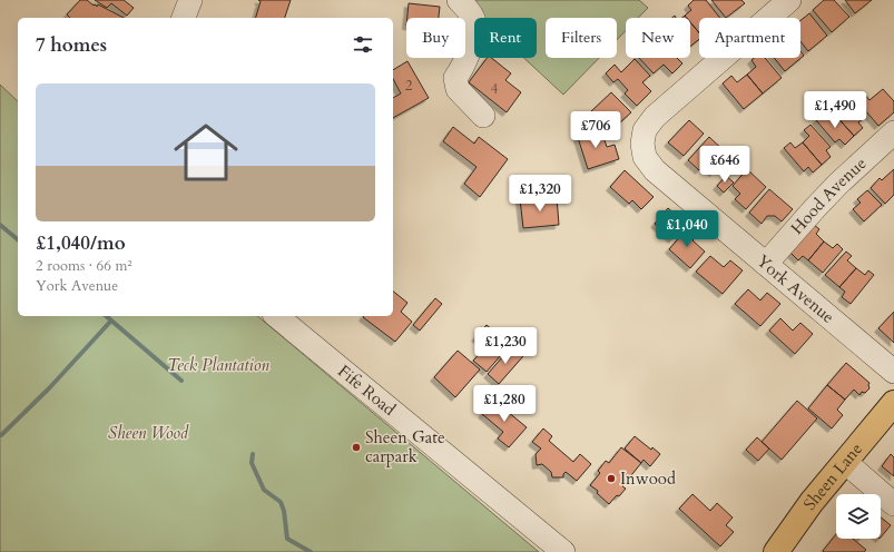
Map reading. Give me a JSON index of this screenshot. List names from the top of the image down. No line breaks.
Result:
{"streets":{"main road":["Sheen Lane"],"street":["Hood Avenue","York Avenue","Fife Road"]},"crossings":[["Hood Avenue","York Avenue"]],"parks":["Teck Plantation","Sheen Wood"],"places":["Sheen Gate carpark","Inwood"],"house_numbers":["2","4"],"page":{"chip":["Buy","Rent","Filters","New","Apartment"],"heading":"7 homes","list":[{"name":"£1,040/mo","note":"2 rooms · 66 m² · York Avenue"}],"price":["£1,490","£706","£646","£1,320","£1,040","£1,230","£1,280"]}}
